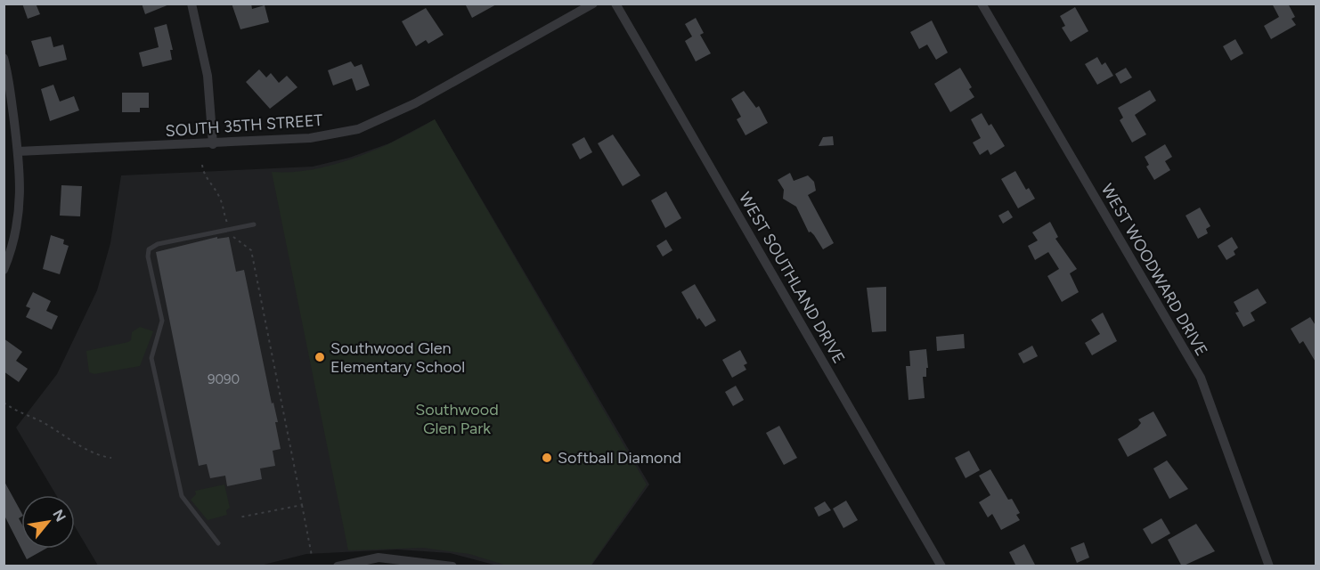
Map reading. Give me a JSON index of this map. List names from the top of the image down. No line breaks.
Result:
{"streets":{"street":["SOUTH 35TH STREET","WEST WOODWARD DRIVE","WEST SOUTHLAND DRIVE"]},"parks":["Southwood Glen Park"],"places":["Southwood Glen Elementary School","Softball Diamond"],"house_numbers":["9090"],"north":"top right"}
